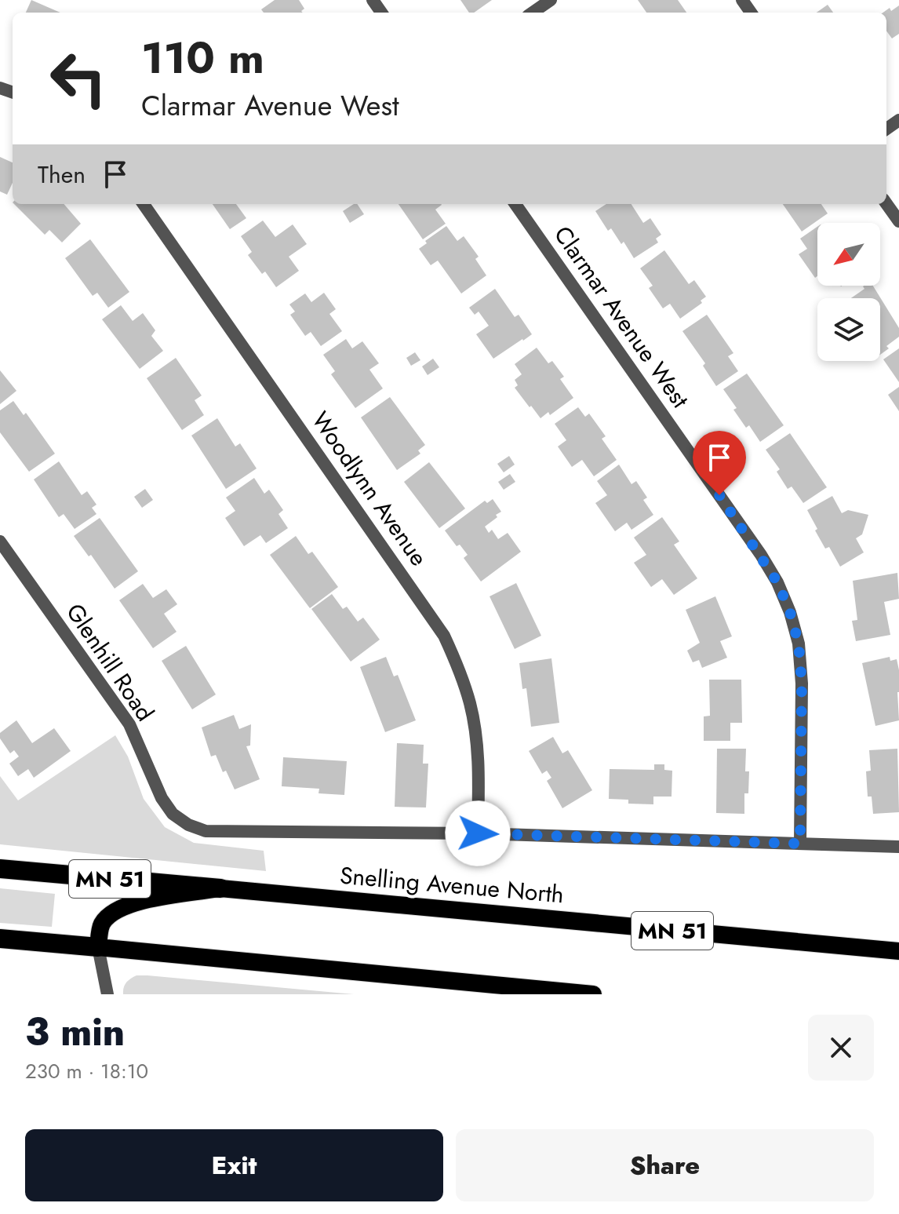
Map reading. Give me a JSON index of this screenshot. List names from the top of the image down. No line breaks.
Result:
{"streets":{"highway":["MN 51","Snelling Avenue North"],"street":["Clarmar Avenue West","Woodlynn Avenue","Glenhill Road"]},"crossings":[["Woodlynn Avenue","Glenhill Road"]],"north":"bottom left","page":{"turn":["110 m","Clarmar Avenue West"],"then":"Then","heading":["3 min","230 m · 18:10"],"buttons":["Exit","Share"]}}
